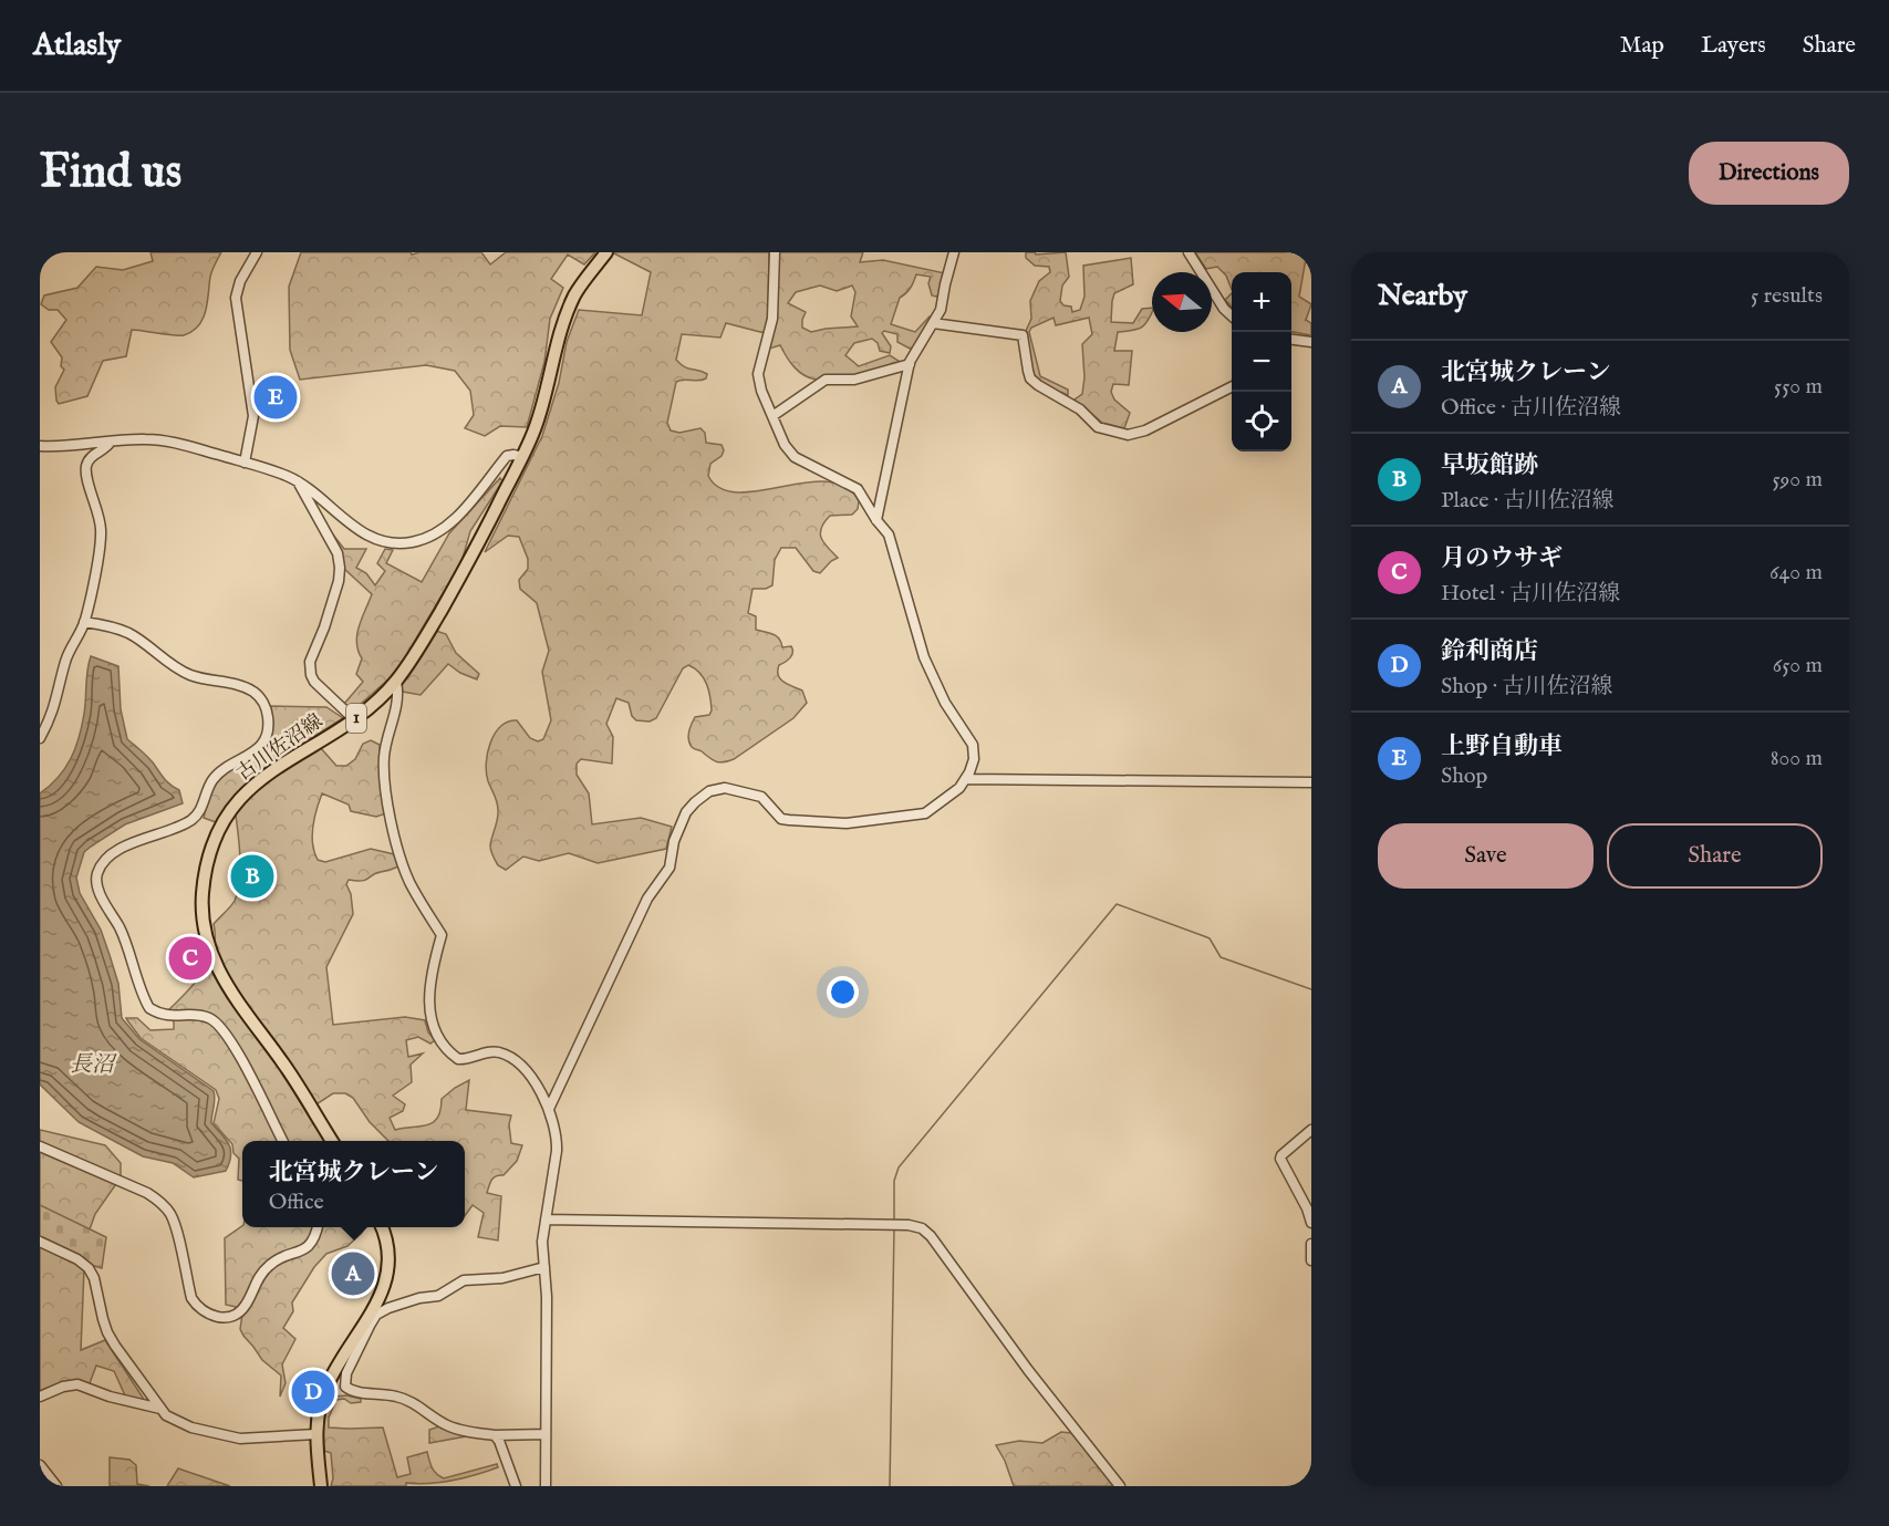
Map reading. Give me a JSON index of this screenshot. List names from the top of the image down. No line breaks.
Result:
{"streets":{"main road":["1","古川佐沼線"]},"water":["長沼"],"north":"left","page":{"header":"Atlasly","nav":["Map","Layers","Share"],"buttons":["Directions",["Save","Share"]],"title":"Find us","heading":["Nearby","5 results"],"map_buttons":["+","−"],"list":[{"mark":"A","name":"北宮城クレーン","note":"Office · 古川佐沼線","value":"550 m"},{"mark":"B","name":"早坂館跡","note":"Place · 古川佐沼線","value":"590 m"},{"mark":"C","name":"月のウサギ","note":"Hotel · 古川佐沼線","value":"640 m"},{"mark":"D","name":"鈴利商店","note":"Shop · 古川佐沼線","value":"650 m"},{"mark":"E","name":"上野自動車","note":"Shop","value":"800 m"}],"pins":["E","B","C","A","D"],"popup":["北宮城クレーン","Office"]}}
